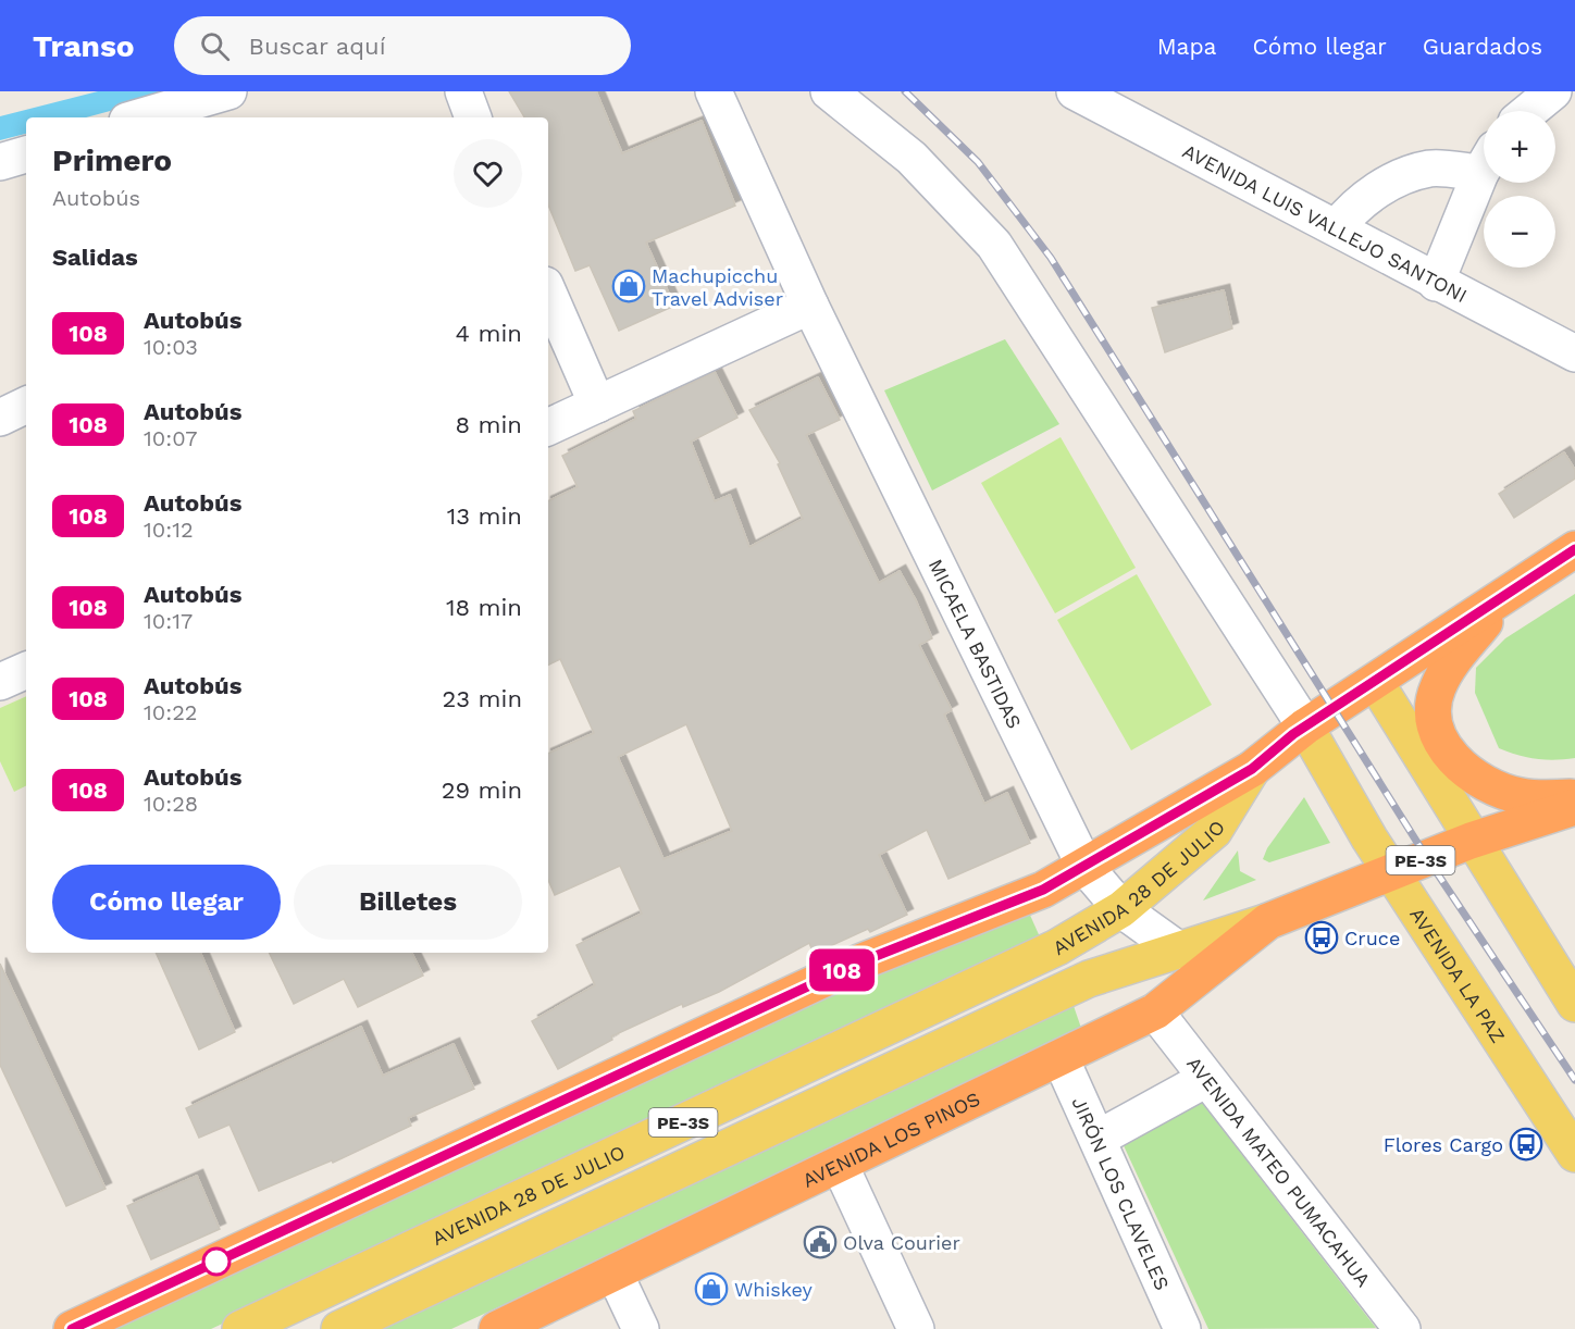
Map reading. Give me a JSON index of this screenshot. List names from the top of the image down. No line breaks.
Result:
{"streets":{"highway":["PE-3S","AVENIDA 28 DE JULIO","AVENIDA LOS PINOS"],"main road":["AVENIDA LA PAZ"],"street":["AVENIDA LUIS VALLEJO SANTONI","MICAELA BASTIDAS","AVENIDA MATEO PUMACAHUA","JIRÓN LOS CLAVELES"]},"crossings":[["MICAELA BASTIDAS","PE-3S"],["MICAELA BASTIDAS","AVENIDA 28 DE JULIO"],["PE-3S","AVENIDA 28 DE JULIO"],["PE-3S","AVENIDA LA PAZ"],["PE-3S","AVENIDA LOS PINOS"],["AVENIDA LOS PINOS","AVENIDA MATEO PUMACAHUA"],["AVENIDA LOS PINOS","JIRÓN LOS CLAVELES"]],"places":{"shop":["Machupicchu Travel Adviser","Whiskey"],"bus stop":["Cruce","Flores Cargo"],"public building":["Olva Courier"]},"lines":["bus line 108"],"page":{"header":"Transo","search":"Buscar aquí","nav":["Mapa","Cómo llegar","Guardados"],"on_map":"108","map_buttons":["+","−"],"heading":[["Primero","Autobús"],"Salidas"],"list":[{"mark":"108","name":"Autobús","note":"10:03","value":"4 min"},{"mark":"108","name":"Autobús","note":"10:07","value":"8 min"},{"mark":"108","name":"Autobús","note":"10:12","value":"13 min"},{"mark":"108","name":"Autobús","note":"10:17","value":"18 min"},{"mark":"108","name":"Autobús","note":"10:22","value":"23 min"},{"mark":"108","name":"Autobús","note":"10:28","value":"29 min"}],"buttons":["Cómo llegar","Billetes"]}}
